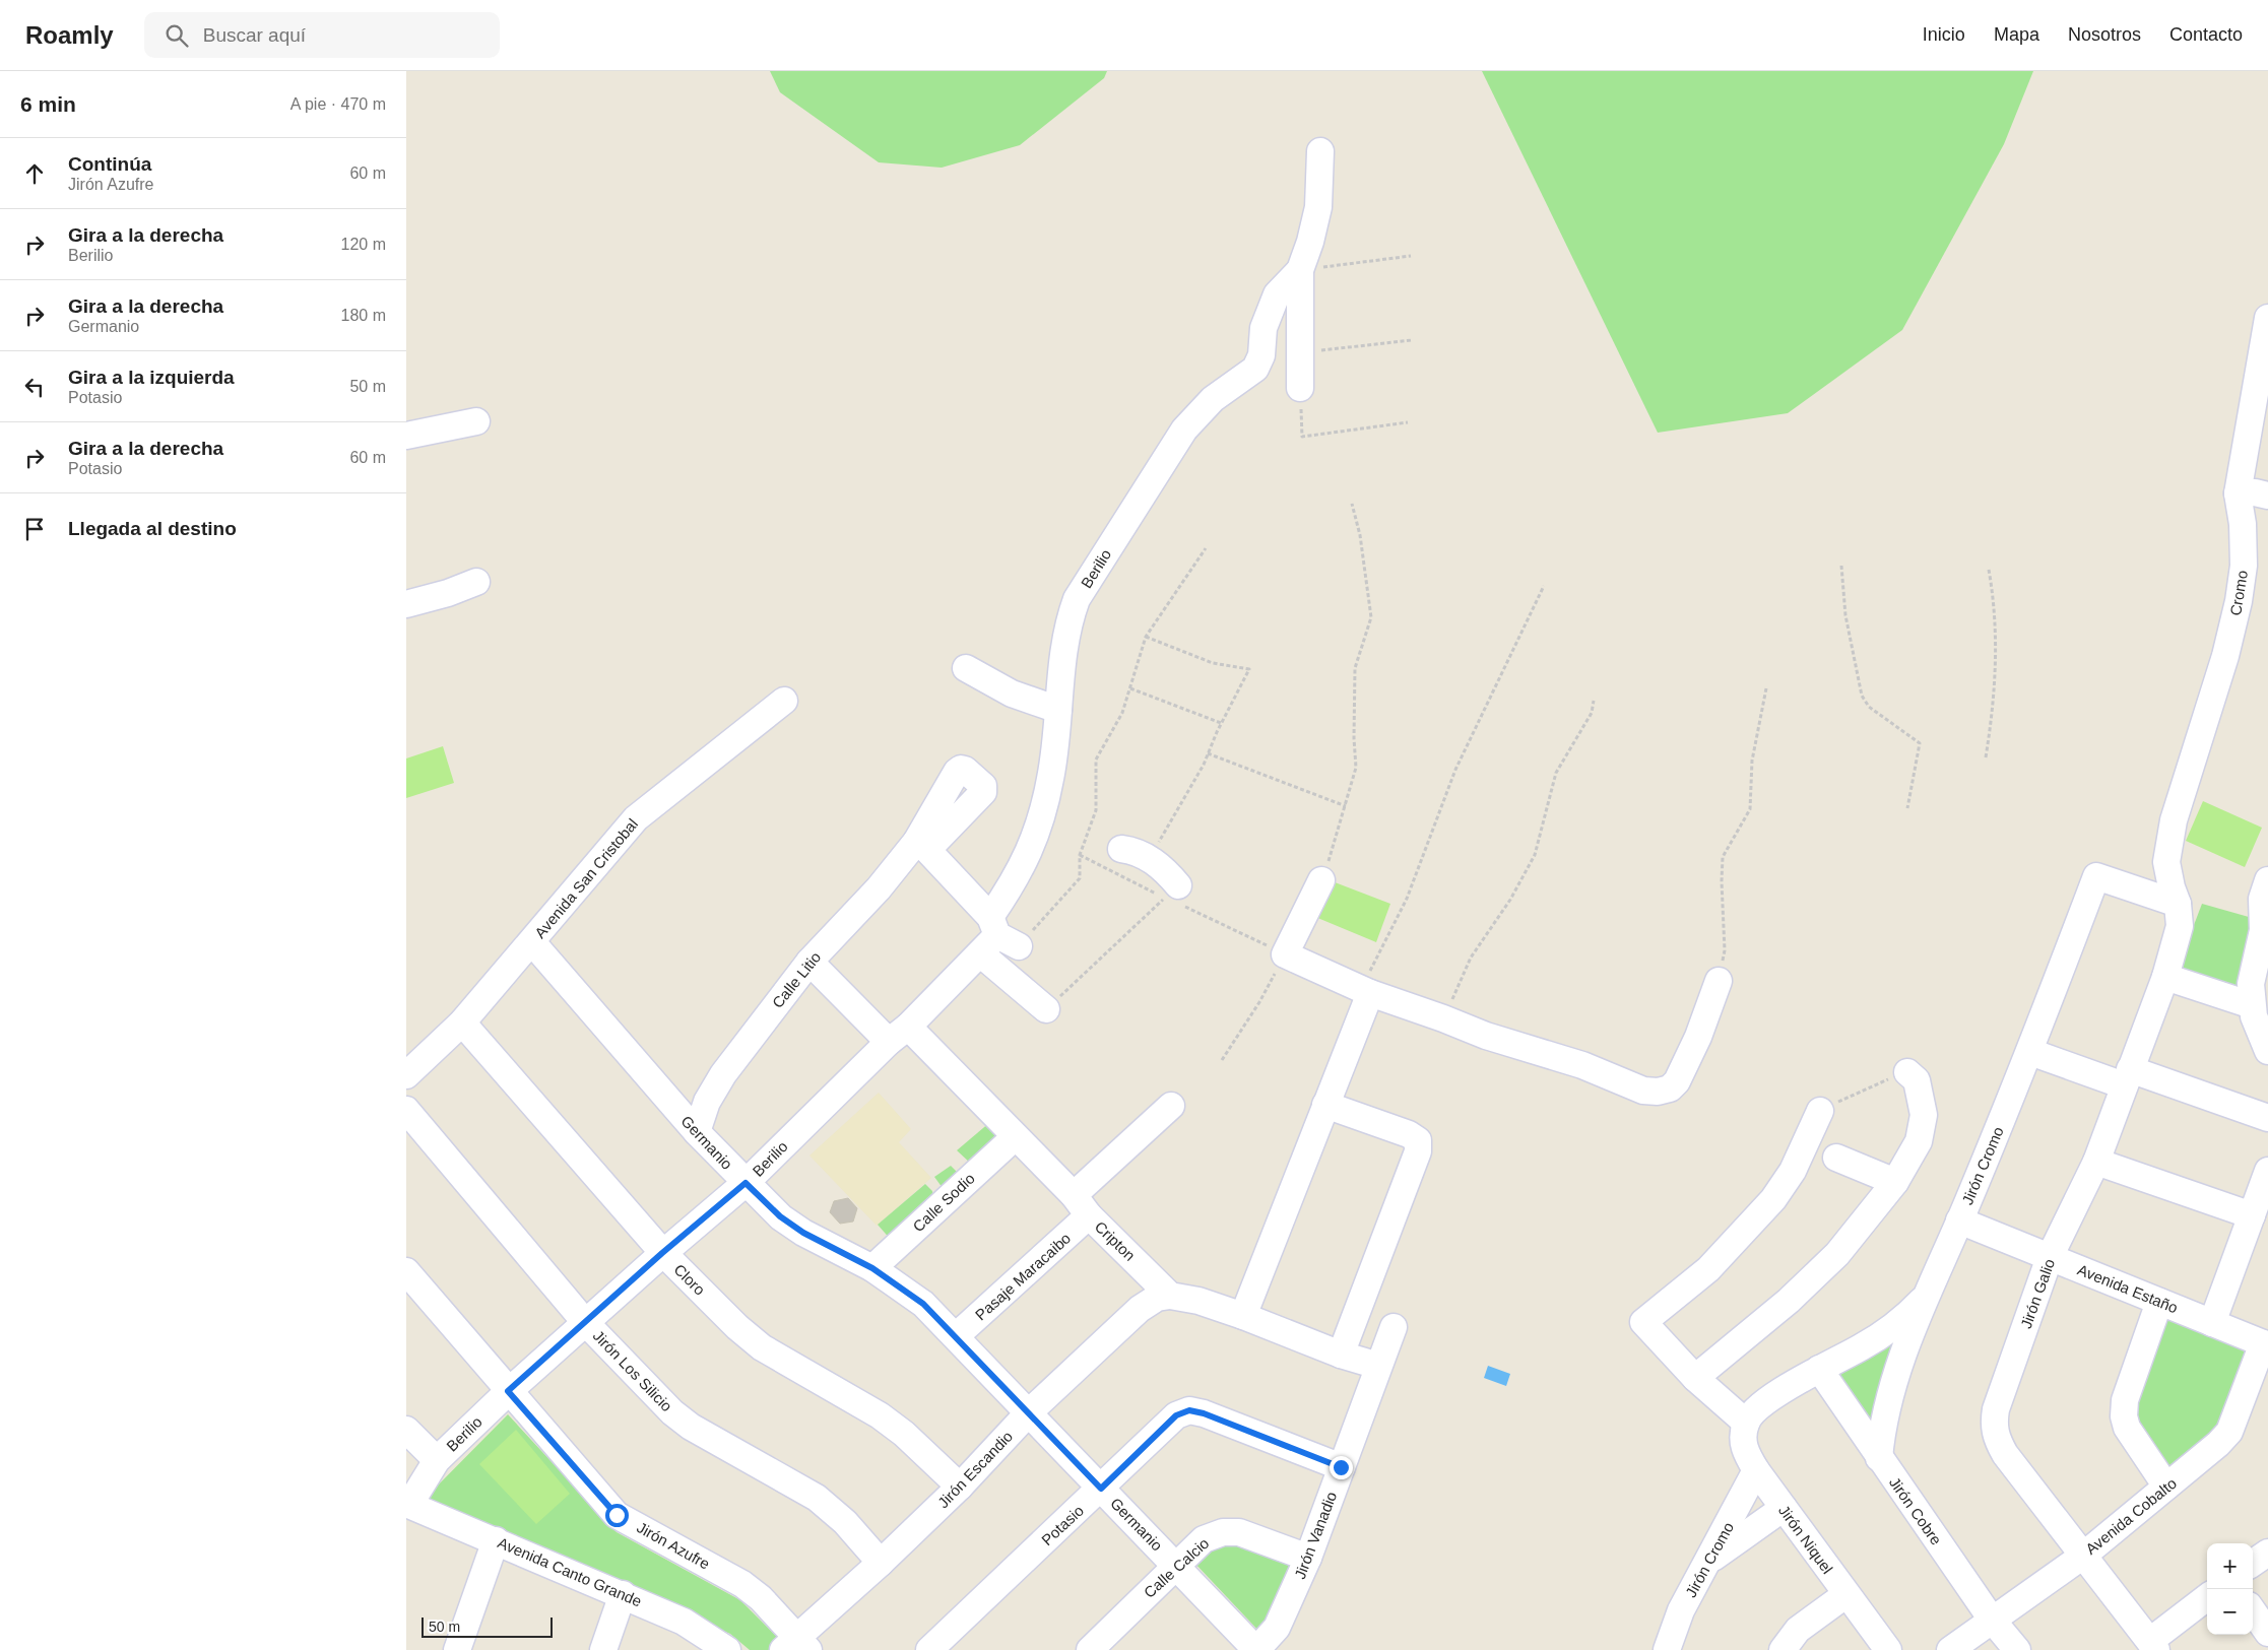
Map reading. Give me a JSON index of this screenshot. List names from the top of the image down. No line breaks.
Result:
{"streets":{"street":["Berilio","Cromo","Avenida San Cristobal","Calle Litio","Germanio","Jirón Cromo","Calle Sodio","Cripton","Pasaje Maracaibo","Cloro","Avenida Estaño","Jirón Galio","Jirón Los Silicio","Jirón Escandio","Jirón Cobre","Avenida Cobalto","Potasio","Jirón Vanadio","Jirón Niquel","Jirón Azufre","Calle Calcio","Avenida Canto Grande"]},"crossings":[["Berilio","Calle Litio"],["Berilio","Germanio"],["Berilio","Cripton"],["Berilio","Cloro"],["Berilio","Jirón Los Silicio"],["Berilio","Jirón Azufre"],["Berilio","Avenida Canto Grande"],["Cromo","Jirón Galio"],["Avenida San Cristobal","Germanio"],["Avenida San Cristobal","Cloro"],["Calle Litio","Germanio"],["Calle Litio","Cripton"],["Germanio","Calle Sodio"],["Germanio","Pasaje Maracaibo"],["Germanio","Jirón Escandio"],["Germanio","Potasio"],["Germanio","Jirón Vanadio"],["Germanio","Calle Calcio"],["Jirón Cromo","Avenida Estaño"],["Jirón Cromo","Jirón Galio"],["Jirón Cromo","Jirón Cobre"],["Jirón Cromo","Jirón Niquel"],["Calle Sodio","Cripton"],["Cripton","Pasaje Maracaibo"],["Cripton","Jirón Escandio"],["Cloro","Jirón Escandio"],["Avenida Estaño","Jirón Galio"],["Avenida Estaño","Avenida Cobalto"],["Jirón Galio","Avenida Cobalto"],["Jirón Los Silicio","Jirón Escandio"],["Jirón Escandio","Jirón Azufre"],["Jirón Cobre","Avenida Cobalto"],["Potasio","Jirón Vanadio"],["Jirón Vanadio","Calle Calcio"]],"scale_bar":"50 m","page":{"header":"Roamly","search":"Buscar aquí","nav":["Inicio","Mapa","Nosotros","Contacto"],"heading":["6 min","A pie · 470 m"],"list":[["Continúa","Jirón Azufre","60 m"],["Gira a la derecha","Berilio","120 m"],["Gira a la derecha","Germanio","180 m"],["Gira a la izquierda","Potasio","50 m"],["Gira a la derecha","Potasio","60 m"],"Llegada al destino"],"map_buttons":["+","−"],"scale":"50 m"}}
